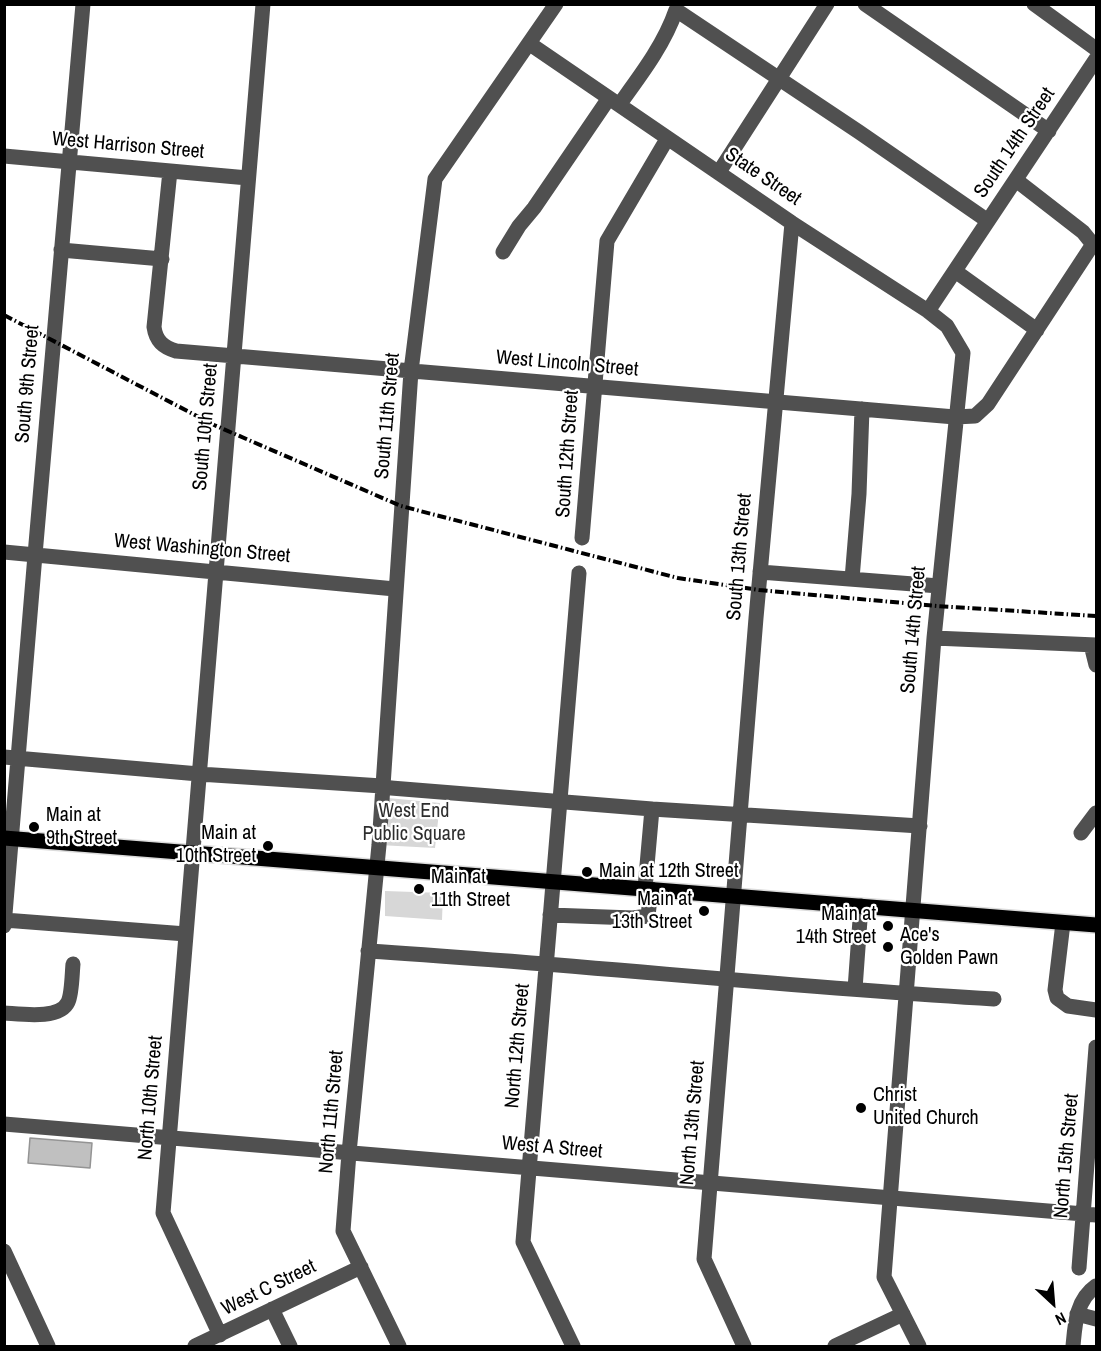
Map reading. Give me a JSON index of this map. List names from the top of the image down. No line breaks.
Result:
{"streets":{"street":["South 14th Street","West Harrison Street","State Street","West Lincoln Street","South 9th Street","South 11th Street","South 10th Street","South 12th Street","West Washington Street","South 13th Street","North 12th Street","North 10th Street","North 11th Street","North 13th Street","West A Street","North 15th Street","West C Street"]},"crossings":[["South 14th Street","State Street"],["South 14th Street","West Lincoln Street"],["South 14th Street","West A Street"],["West Harrison Street","South 9th Street"],["West Harrison Street","South 10th Street"],["State Street","South 11th Street"],["State Street","South 12th Street"],["State Street","South 13th Street"],["West Lincoln Street","South 11th Street"],["West Lincoln Street","South 10th Street"],["West Lincoln Street","South 12th Street"],["West Lincoln Street","South 13th Street"],["South 9th Street","West Washington Street"],["South 11th Street","West Washington Street"],["South 11th Street","North 11th Street"],["South 10th Street","West Washington Street"],["South 10th Street","North 10th Street"],["South 13th Street","North 13th Street"],["North 12th Street","West A Street"],["North 10th Street","West A Street"],["North 10th Street","West C Street"],["North 11th Street","West A Street"],["North 11th Street","West C Street"],["North 13th Street","West A Street"],["West A Street","North 15th Street"]],"parks":["West End Public Square"],"places":["Main at 9th Street","Main at 10th Street","Main at 12th Street","Main at 11th Street","Main at 13th Street","Main at 14th Street","Ace's Golden Pawn","Christ United Church"],"north":"bottom right"}
